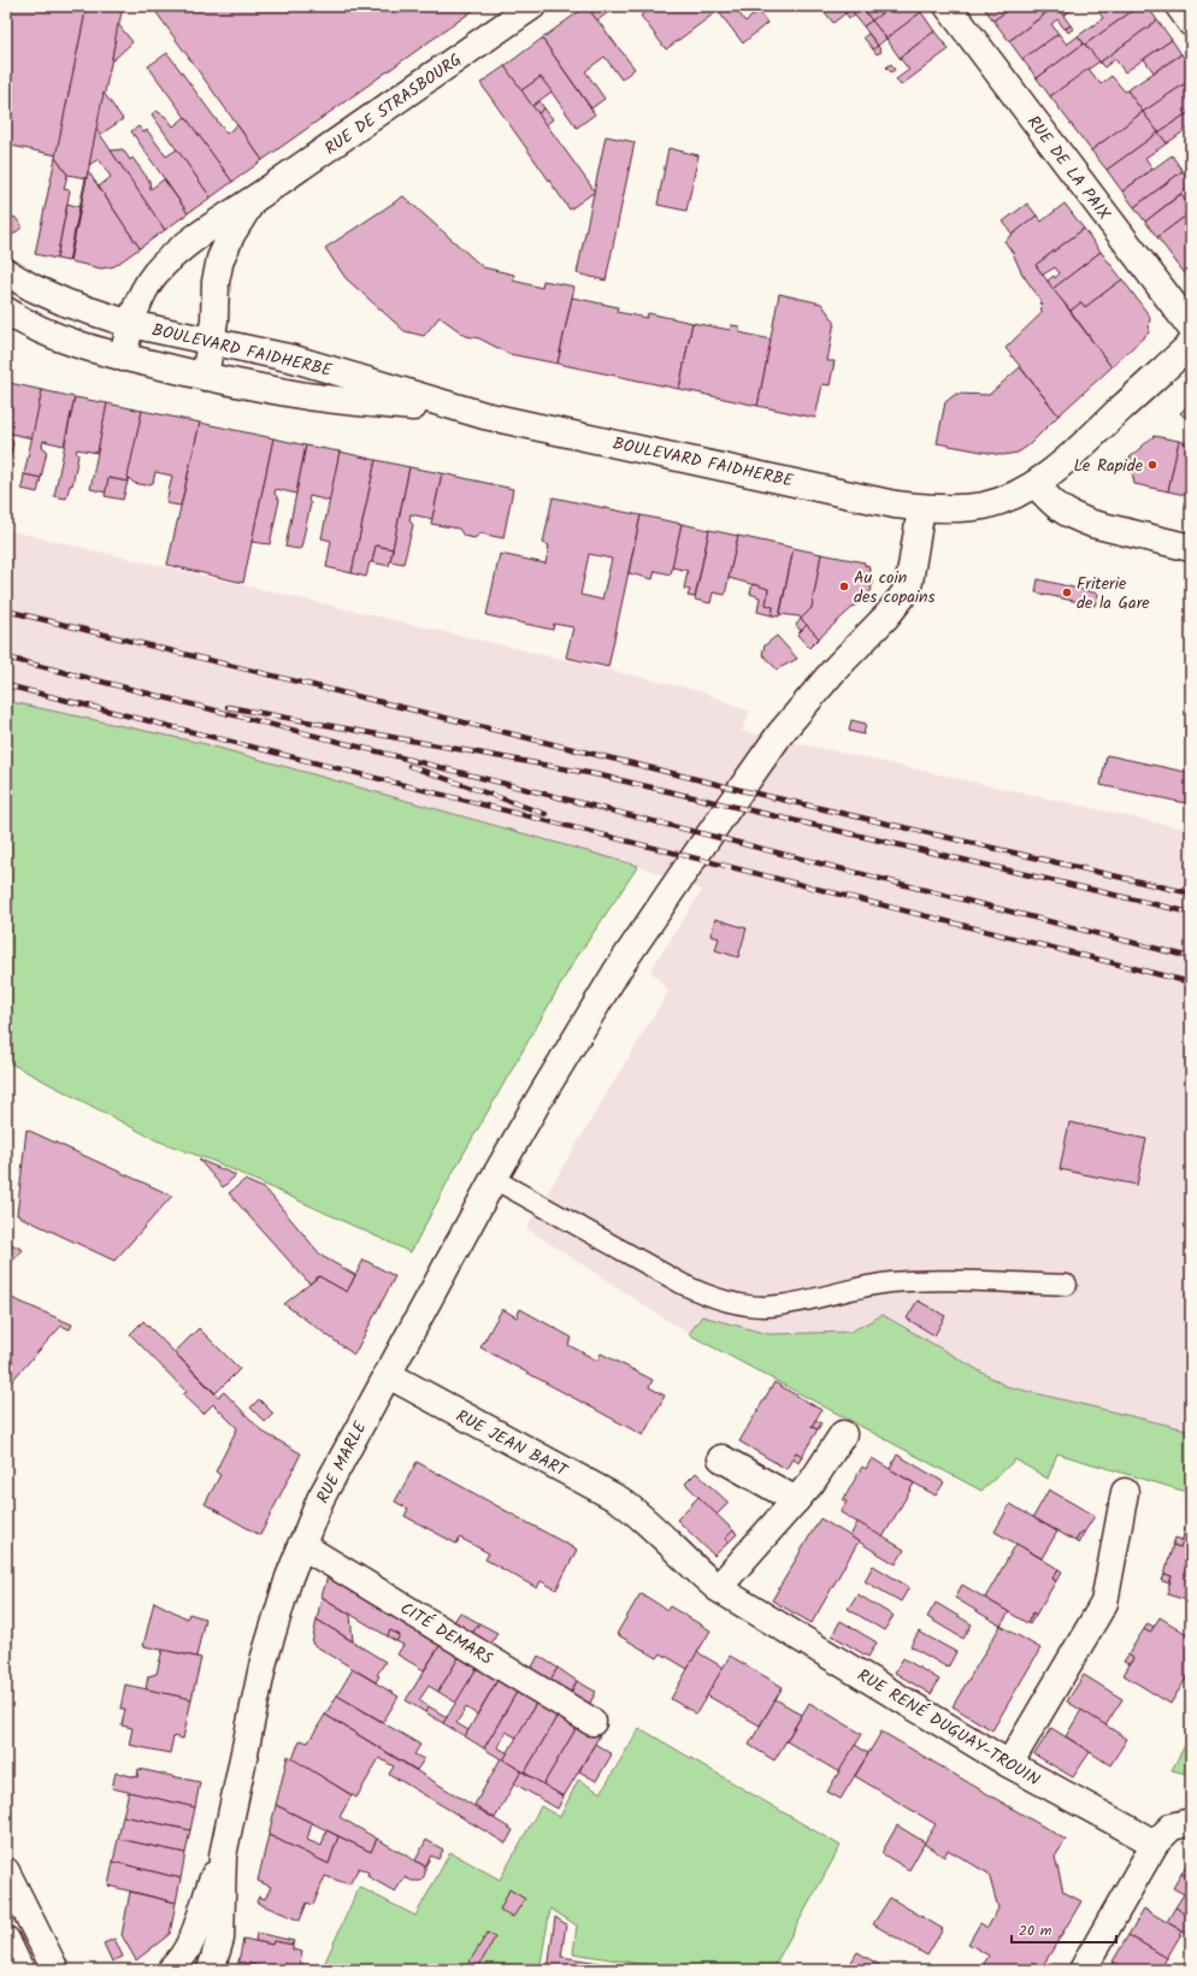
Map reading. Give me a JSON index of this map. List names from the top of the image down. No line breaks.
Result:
{"streets":{"street":["RUE DE STRASBOURG","RUE DE LA PAIX","BOULEVARD FAIDHERBE","RUE JEAN BART","RUE MARLE","CITÉ DEMARS","RUE RENÉ DUGUAY-TROUIN"]},"crossings":[["RUE DE STRASBOURG","BOULEVARD FAIDHERBE"],["BOULEVARD FAIDHERBE","RUE MARLE"],["RUE JEAN BART","RUE MARLE"],["RUE JEAN BART","RUE RENÉ DUGUAY-TROUIN"],["RUE MARLE","CITÉ DEMARS"]],"places":["Le Rapide","Au coin des copains","Friterie de la Gare"],"scale_bar":"20 m"}
